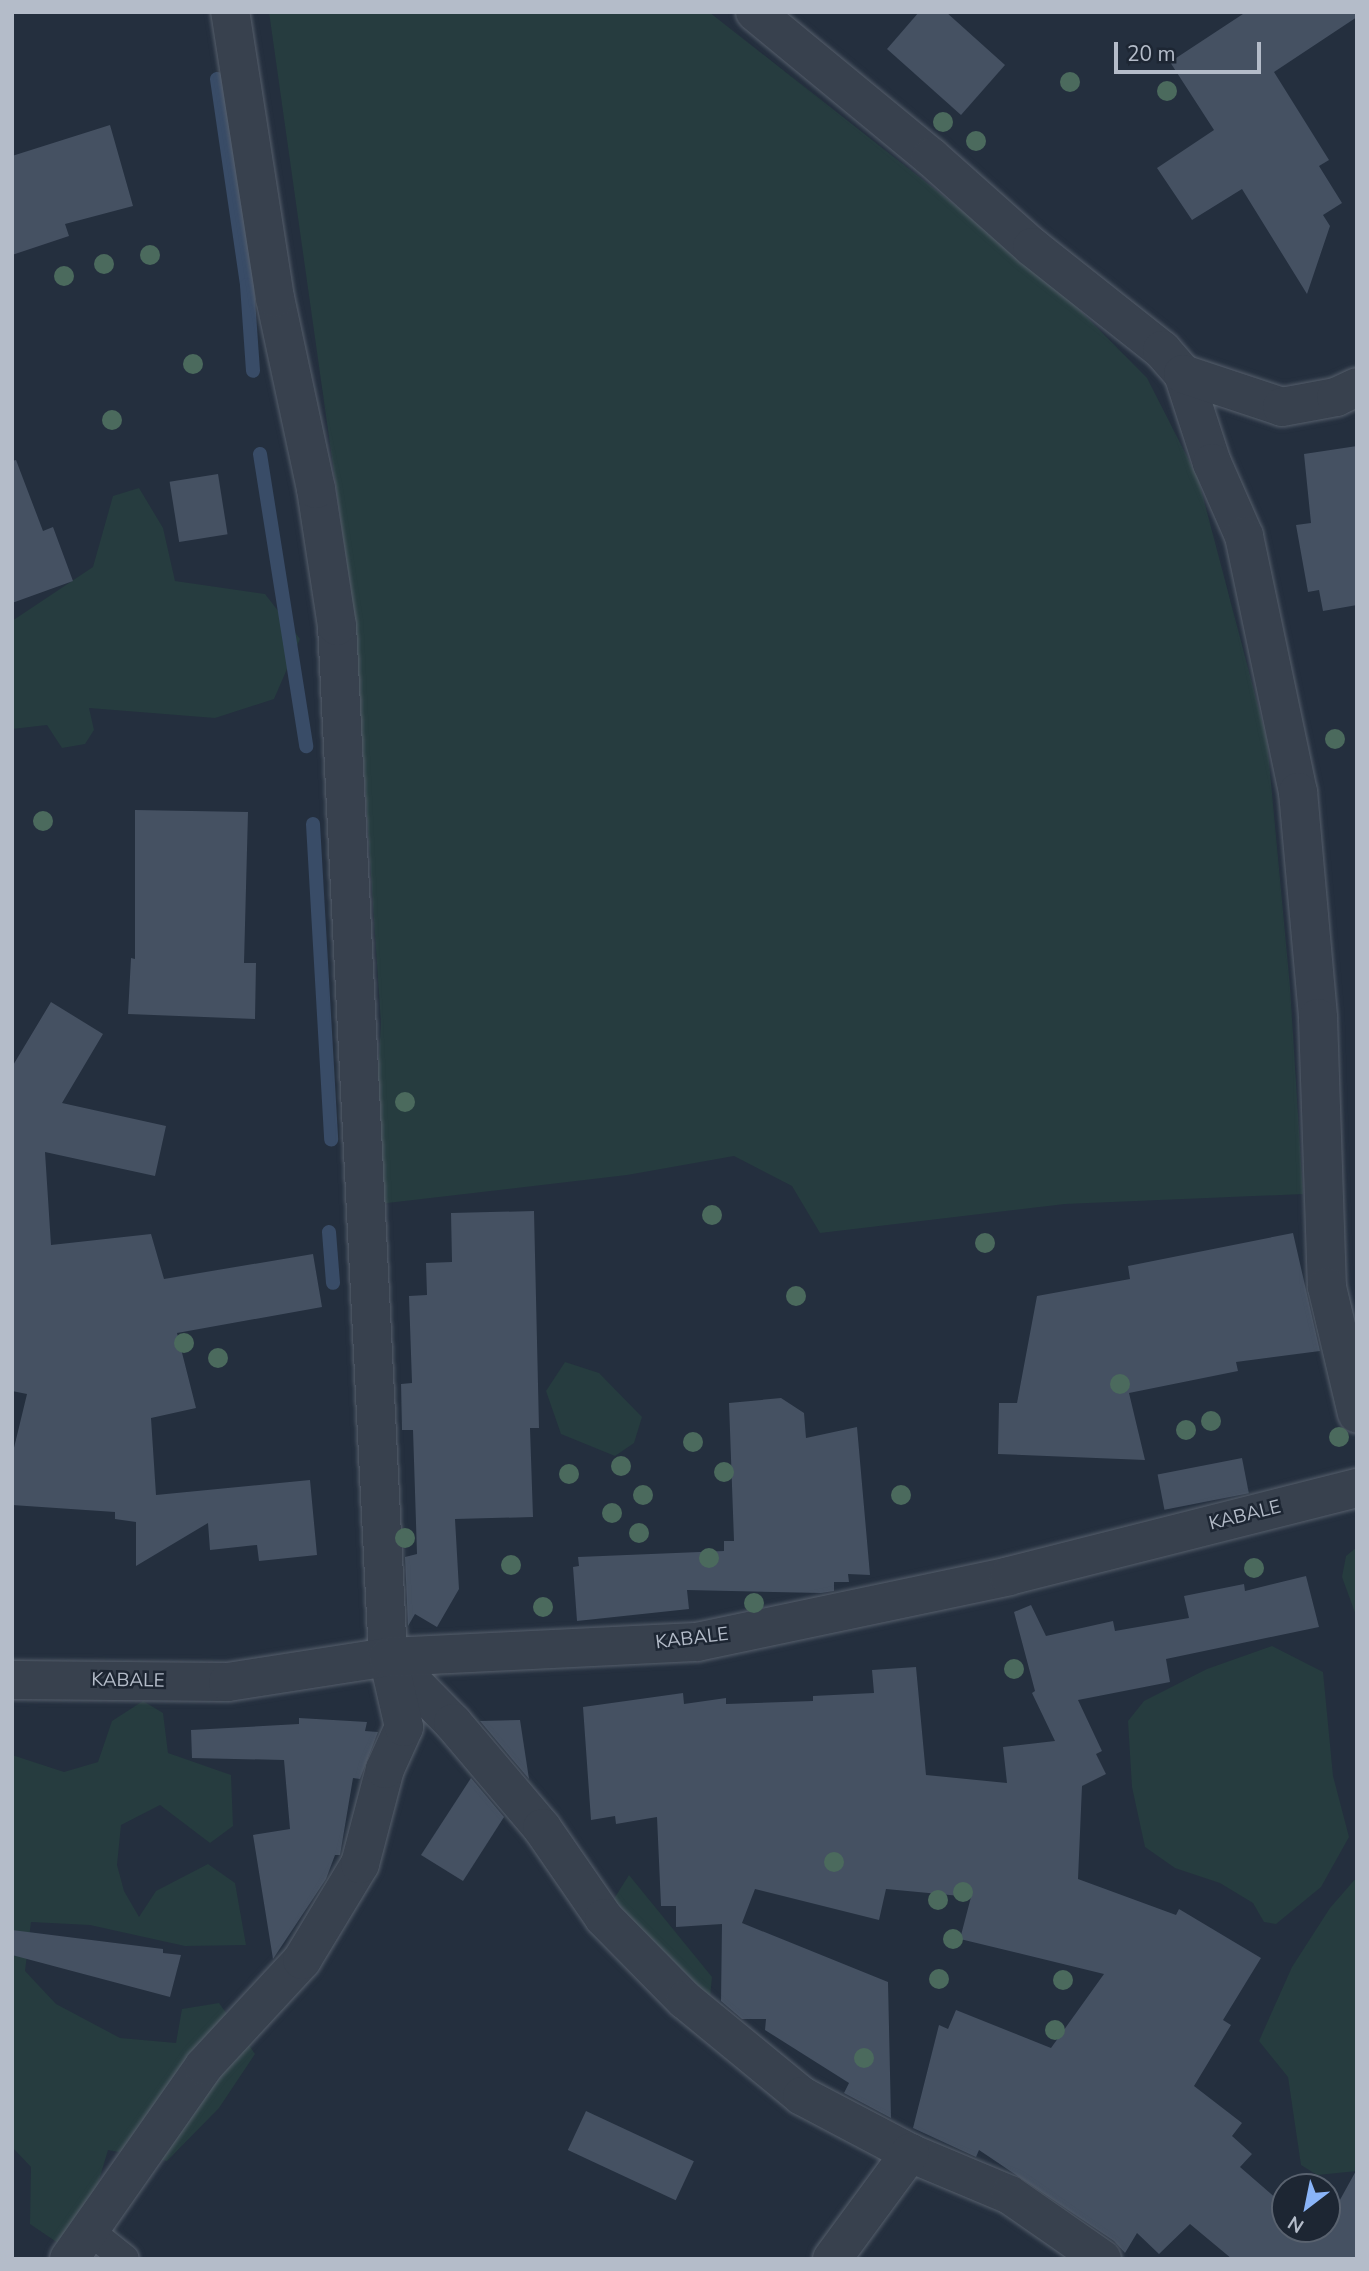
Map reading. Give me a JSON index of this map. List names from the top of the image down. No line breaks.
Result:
{"streets":{"street":["KABALE"]},"scale_bar":"20 m","north":"bottom left"}
